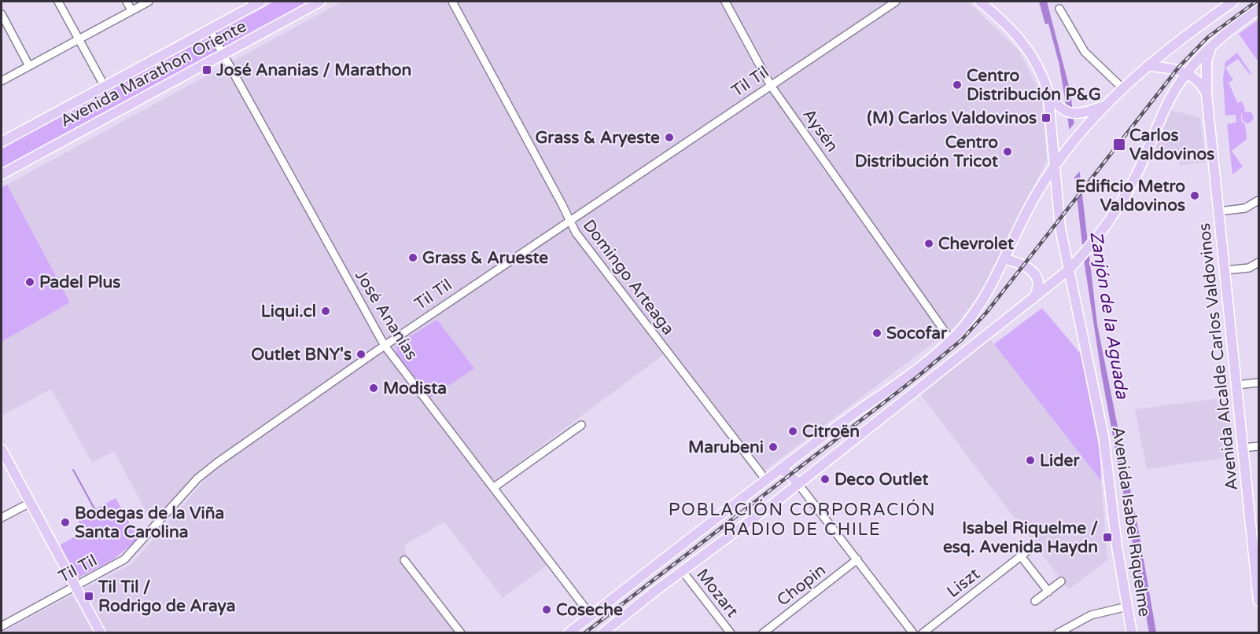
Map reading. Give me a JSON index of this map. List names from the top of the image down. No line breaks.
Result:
{"streets":{"main road":["Avenida Marathon Oriente","Avenida Alcalde Carlos Valdovinos","Avenida Isabel Riquelme"],"street":["Til Til","Aysén","Domingo Arteaga","José Ananías","Liszt","Chopin","Mozart"]},"crossings":[["Avenida Marathon Oriente","José Ananías"],["Til Til","Aysén"],["Til Til","Domingo Arteaga"],["Til Til","José Ananías"]],"districts":["POBLACIÓN CORPORACIÓN RADIO DE CHILE"],"water":["Zanjón de la Aguada"],"places":{"transit":["José Ananias / Marathon","(M) Carlos Valdovinos","Carlos Valdovinos","Isabel Riquelme / esq. Avenida Haydn","Til Til / Rodrigo de Araya"],"other":["Centro Distribución P&G","Grass & Aryeste","Centro Distribución Tricot","Edificio Metro Valdovinos","Chevrolet","Grass & Arueste","Padel Plus","Liqui.cl","Socofar","Outlet BNY's","Modista","Citroën","Marubeni","Lider","Deco Outlet","Bodegas de la Viña Santa Carolina","Coseche"]}}
